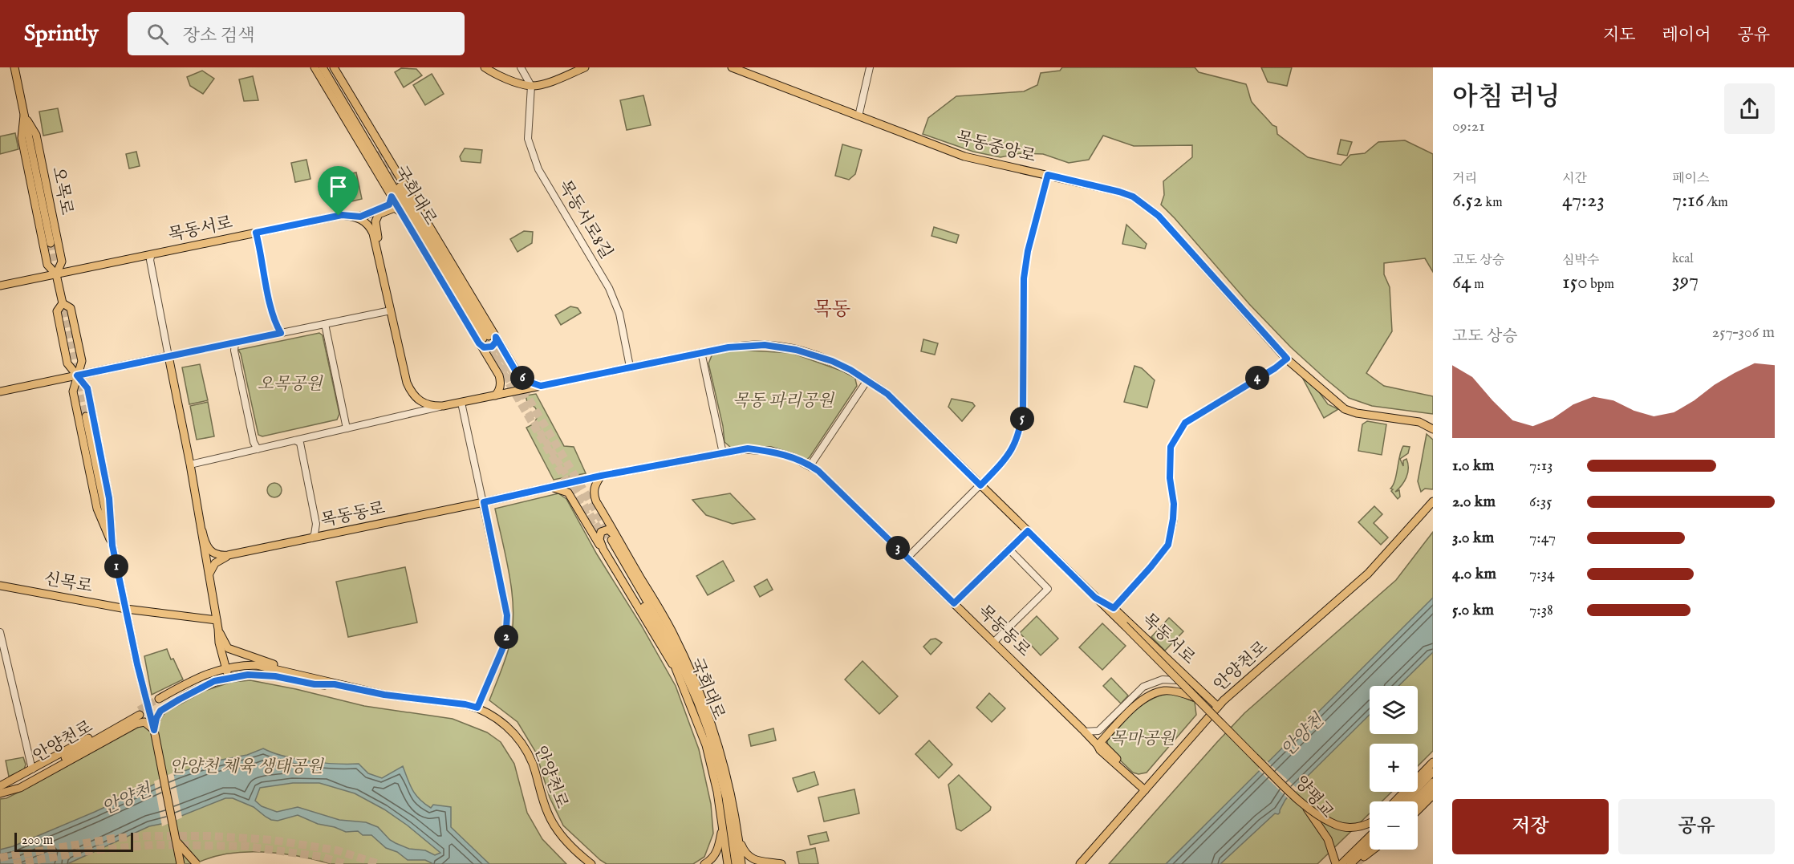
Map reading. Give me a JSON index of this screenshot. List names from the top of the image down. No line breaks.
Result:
{"streets":{"main road":["목동중앙로","오목로","국회대로","목동서로","목동동로","신목로","안양천로","양평교"],"street":["목동서로8길"]},"crossings":[["오목로","목동서로"],["오목로","신목로"],["목동서로8길","목동서로"],["목동서로","안양천로"],["목동서로","양평교"],["목동동로","안양천로"]],"districts":["목동"],"water":["안양천"],"parks":["오목공원","목동 파리공원","목마공원","안양천 체육 생태공원"],"scale_bar":"200 m","page":{"header":"Sprintly","search":"장소 검색","nav":["지도","레이어","공유"],"heading":["아침 러닝","09:21"],"stats":[["거리","6.52 km"],["시간","47:23"],["페이스","7:16 /km"],["고도 상승","64 m"],["심박수","150 bpm"],["kcal","397"]],"chart":["고도 상승","257–306 m"],"pins":["4","6","5","3","1","2"],"list":[{"name":"1.0 km","note":"7:13"},{"name":"2.0 km","note":"6:35"},{"name":"3.0 km","note":"7:47"},{"name":"4.0 km","note":"7:34"},{"name":"5.0 km","note":"7:38"}],"map_buttons":["+","−"],"buttons":["저장","공유"],"scale":"200 m"}}
